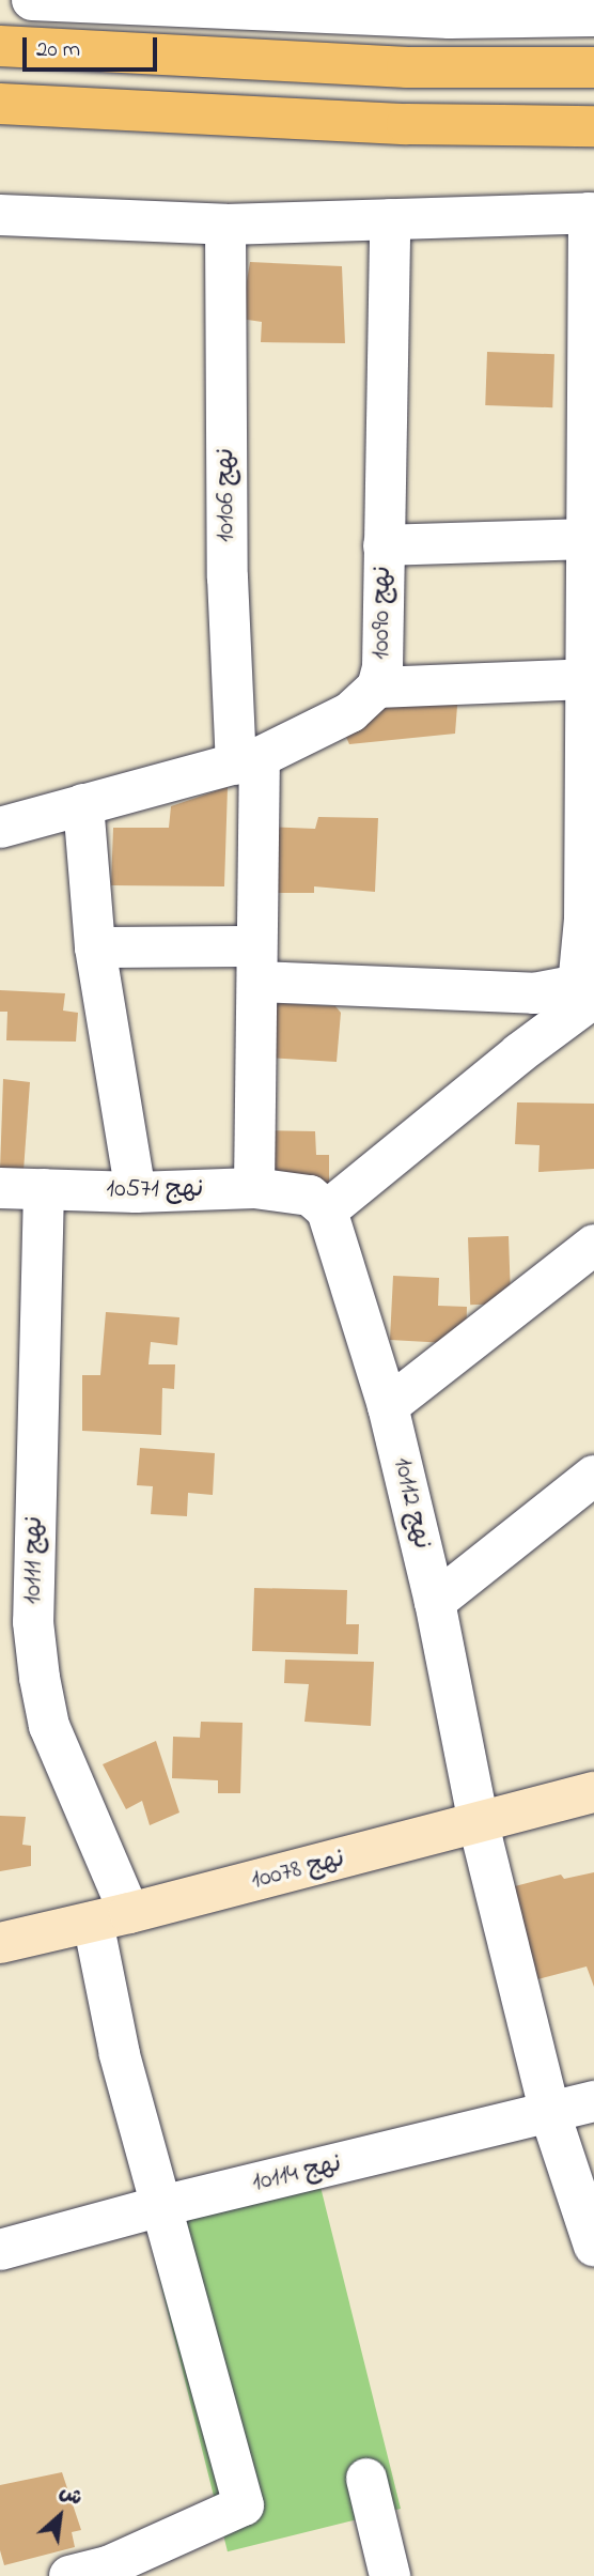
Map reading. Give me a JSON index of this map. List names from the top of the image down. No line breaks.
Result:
{"streets":{"street":["نهج 10106","نهج 10090","نهج 10571","نهج 10112","نهج 10111","نهج 10078","نهج 10114"]},"crossings":[["نهج 10106","نهج 10090"],["نهج 10106","نهج 10571"],["نهج 10571","نهج 10112"],["نهج 10571","نهج 10111"],["نهج 10112","نهج 10078"],["نهج 10112","نهج 10114"],["نهج 10111","نهج 10078"],["نهج 10111","نهج 10114"]],"scale_bar":"20 m","north":"top right"}
